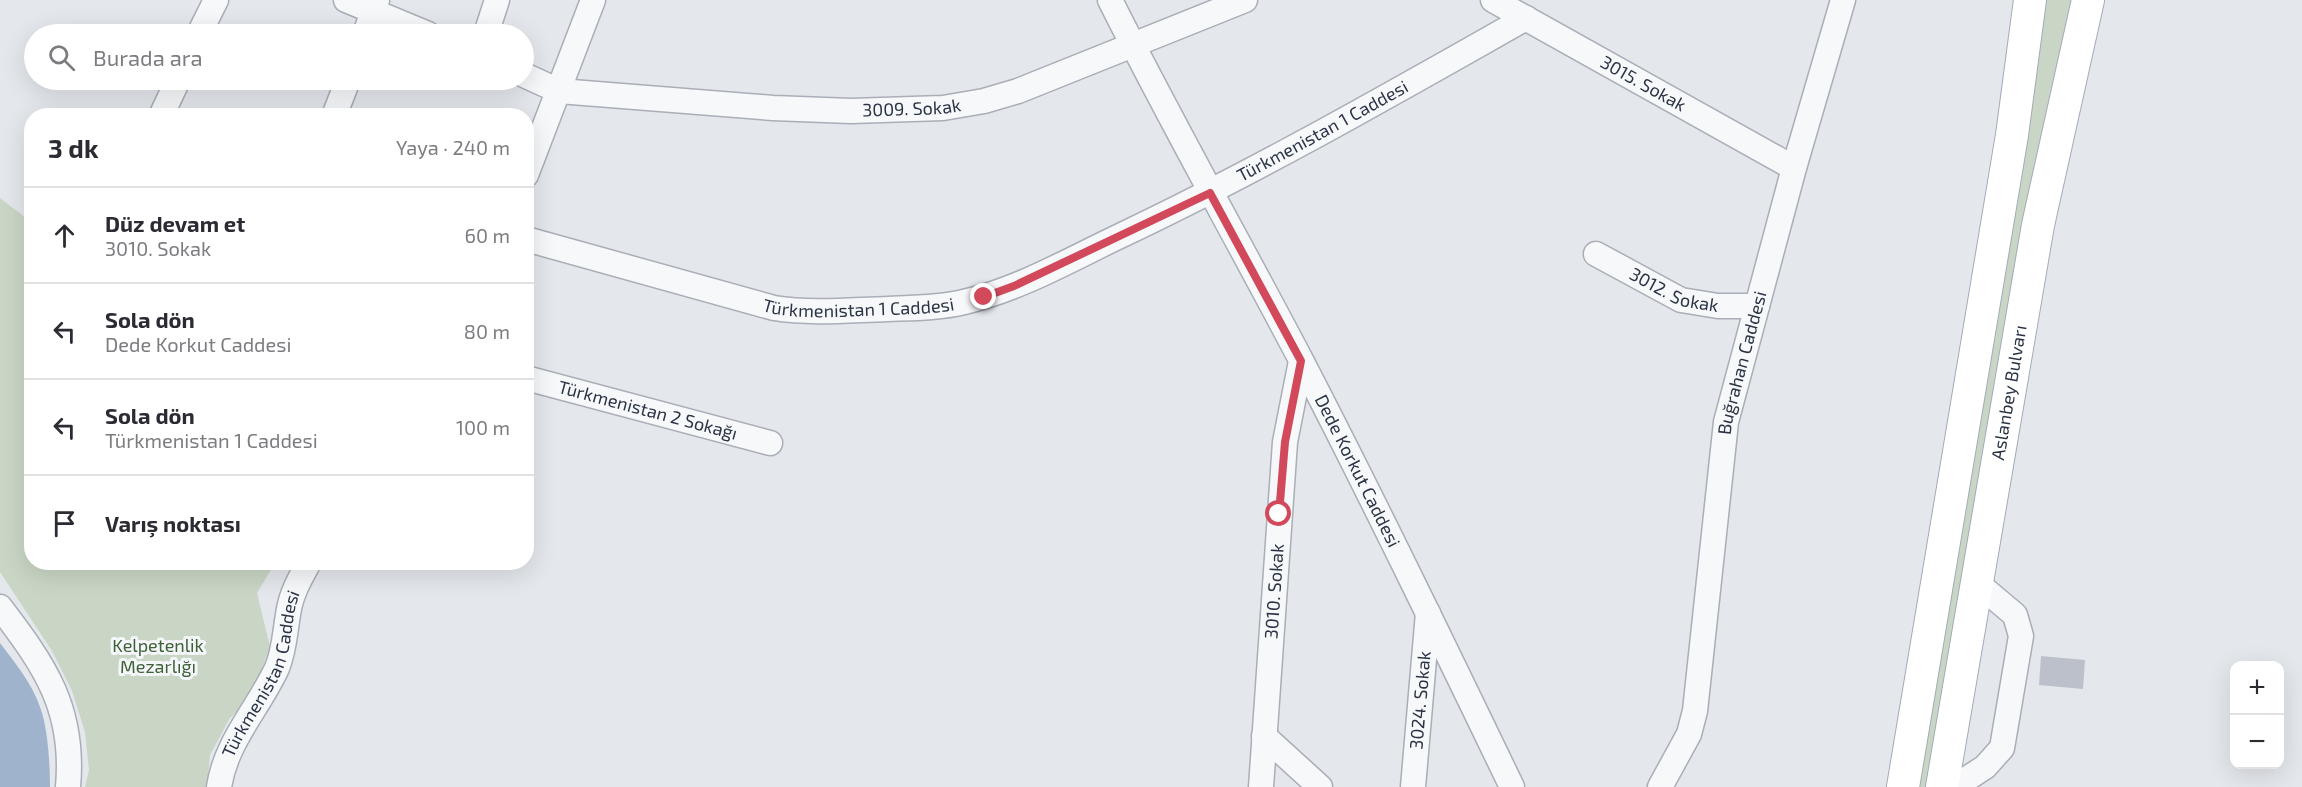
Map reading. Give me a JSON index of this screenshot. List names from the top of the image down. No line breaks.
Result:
{"streets":{"main road":["Aslanbey Bulvarı"],"street":["3015. Sokak","3009. Sokak","Türkmenistan 1 Caddesi","3012. Sokak","Buğrahan Caddesi","Türkmenistan 2 Sokağı","Dede Korkut Caddesi","3010. Sokak","Türkmenistan Caddesi","3024. Sokak"]},"crossings":[["3015. Sokak","Türkmenistan 1 Caddesi"],["3015. Sokak","Buğrahan Caddesi"],["3009. Sokak","Dede Korkut Caddesi"],["Türkmenistan 1 Caddesi","Dede Korkut Caddesi"],["3012. Sokak","Buğrahan Caddesi"],["Dede Korkut Caddesi","3010. Sokak"],["Dede Korkut Caddesi","3024. Sokak"]],"parks":["Kelpetenlik Mezarlığı"],"page":{"search":"Burada ara","heading":["3 dk","Yaya · 240 m"],"list":[["Düz devam et","3010. Sokak","60 m"],["Sola dön","Dede Korkut Caddesi","80 m"],["Sola dön","Türkmenistan 1 Caddesi","100 m"],"Varış noktası"],"map_buttons":["+","−"]}}
